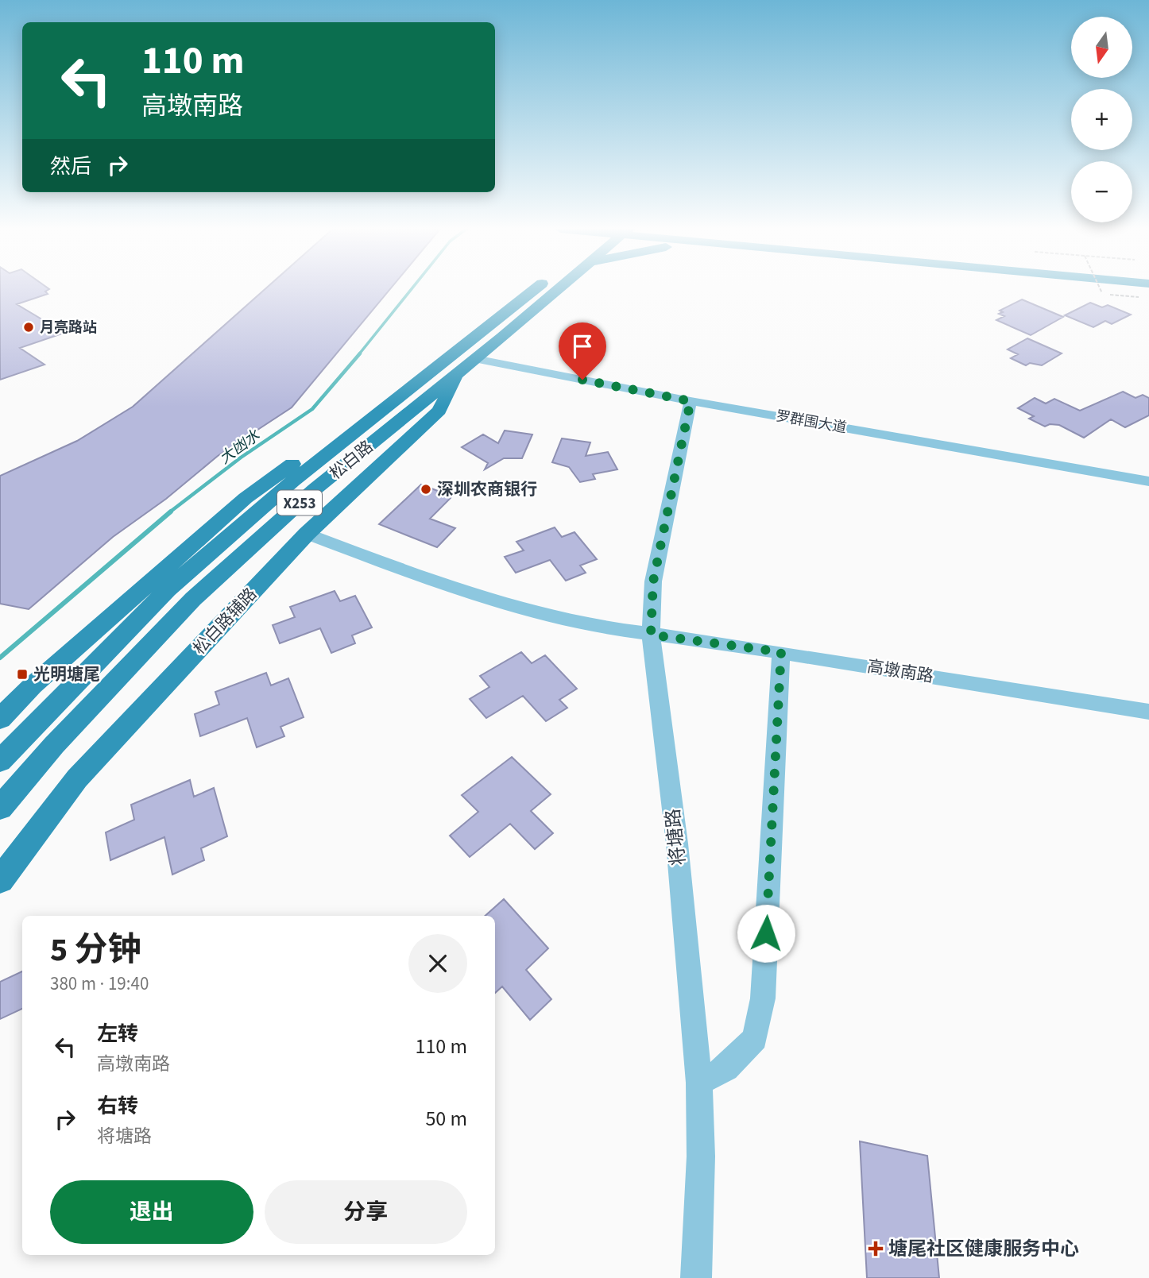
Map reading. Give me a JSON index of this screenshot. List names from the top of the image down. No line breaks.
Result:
{"streets":{"main road":["松白路","X253","松白路辅路"],"street":["罗群围大道","高墩南路","将塘路"]},"crossings":[["罗群围大道","松白路"],["罗群围大道","松白路辅路"],["罗群围大道","将塘路"],["松白路","松白路辅路"],["松白路辅路","高墩南路"],["高墩南路","将塘路"]],"water":["大凼水"],"places":{"other":["月亮路站","深圳农商银行"],"transit":["光明塘尾"],"health":["塘尾社区健康服务中心"]},"north":"bottom","page":{"map_buttons":["+","−"],"turn":["110 m","高墩南路"],"then":"然后","heading":["5 分钟","380 m · 19:40"],"list":[{"name":"左转","note":"高墩南路","value":"110 m"},{"name":"右转","note":"将塘路","value":"50 m"}],"buttons":["退出","分享"]}}
